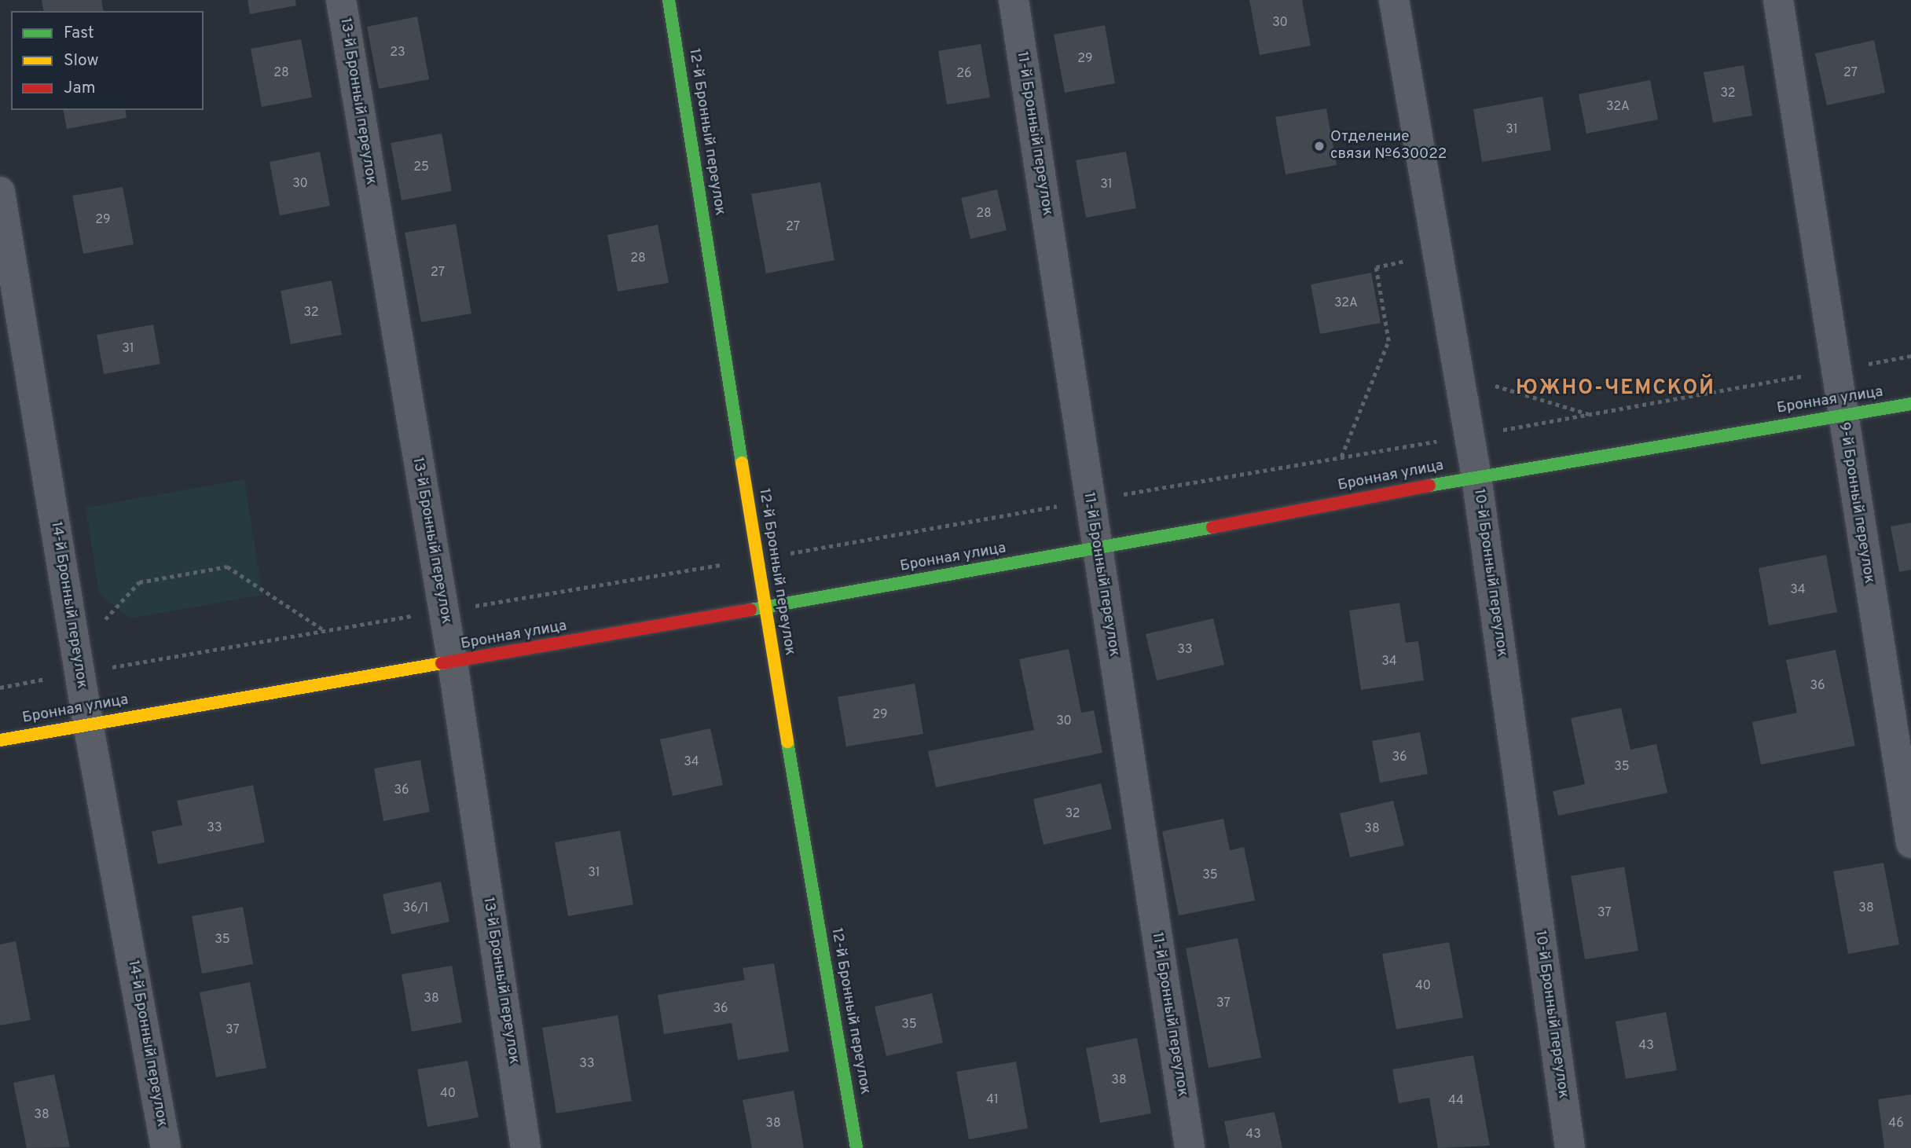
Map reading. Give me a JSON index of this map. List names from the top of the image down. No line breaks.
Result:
{"streets":{"street":["13-й Бронный переулок","12-й Бронный переулок","11-й Бронный переулок","Бронная улица","9-й Бронный переулок","10-й Бронный переулок","14-й Бронный переулок"]},"crossings":[["13-й Бронный переулок","Бронная улица"],["12-й Бронный переулок","Бронная улица"],["11-й Бронный переулок","Бронная улица"],["Бронная улица","9-й Бронный переулок"],["Бронная улица","10-й Бронный переулок"],["Бронная улица","14-й Бронный переулок"]],"districts":["ЮЖНО-ЧЕМСКОЙ"],"places":["Отделение связи №630022"],"house_numbers":["30","23","29","28","27","26","32","32А","31","25","30","31","28","29","27","28","27","32А","32","31","34","33","34","36","29","30","36","34","35","36","32","33","38","31","35","36/1","38","37","35","40","38","37","36","35","37","43","33","38","40","41","44","38","38","46","43"],"legend":["Fast","Slow","Jam"]}
